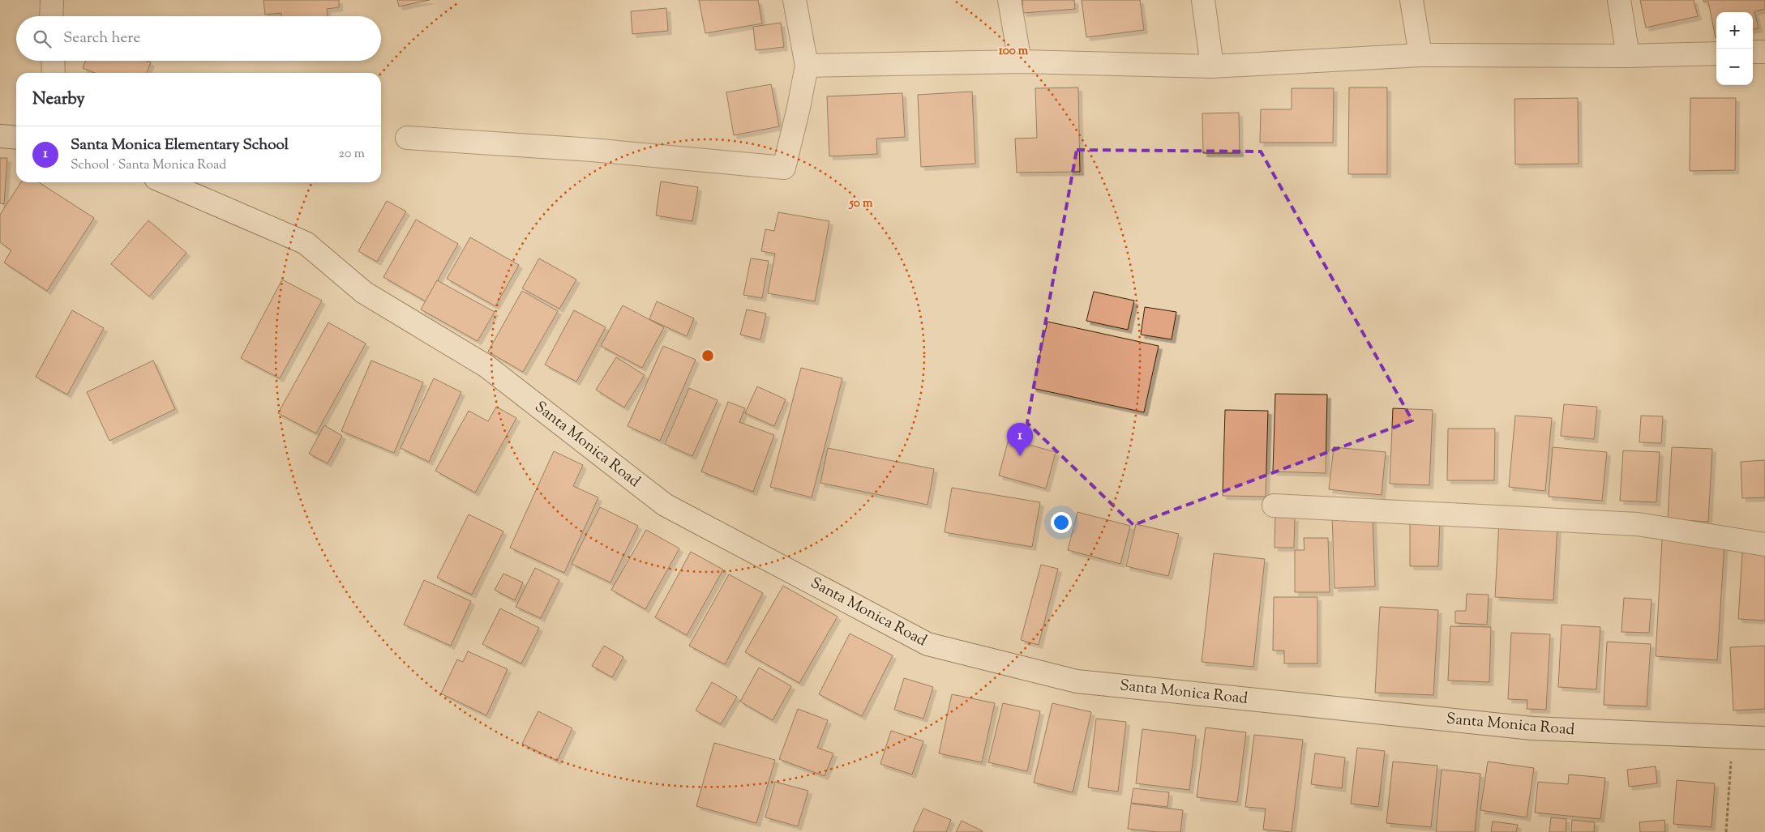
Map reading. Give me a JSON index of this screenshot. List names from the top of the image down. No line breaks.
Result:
{"streets":{"street":["Santa Monica Road"]},"page":{"map_buttons":["+","−"],"search":"Search here","heading":"Nearby","list":[{"mark":"1","name":"Santa Monica Elementary School","note":"School · Santa Monica Road","value":"20 m"}],"pins":"1"},"rings":["100 m","50 m"]}
